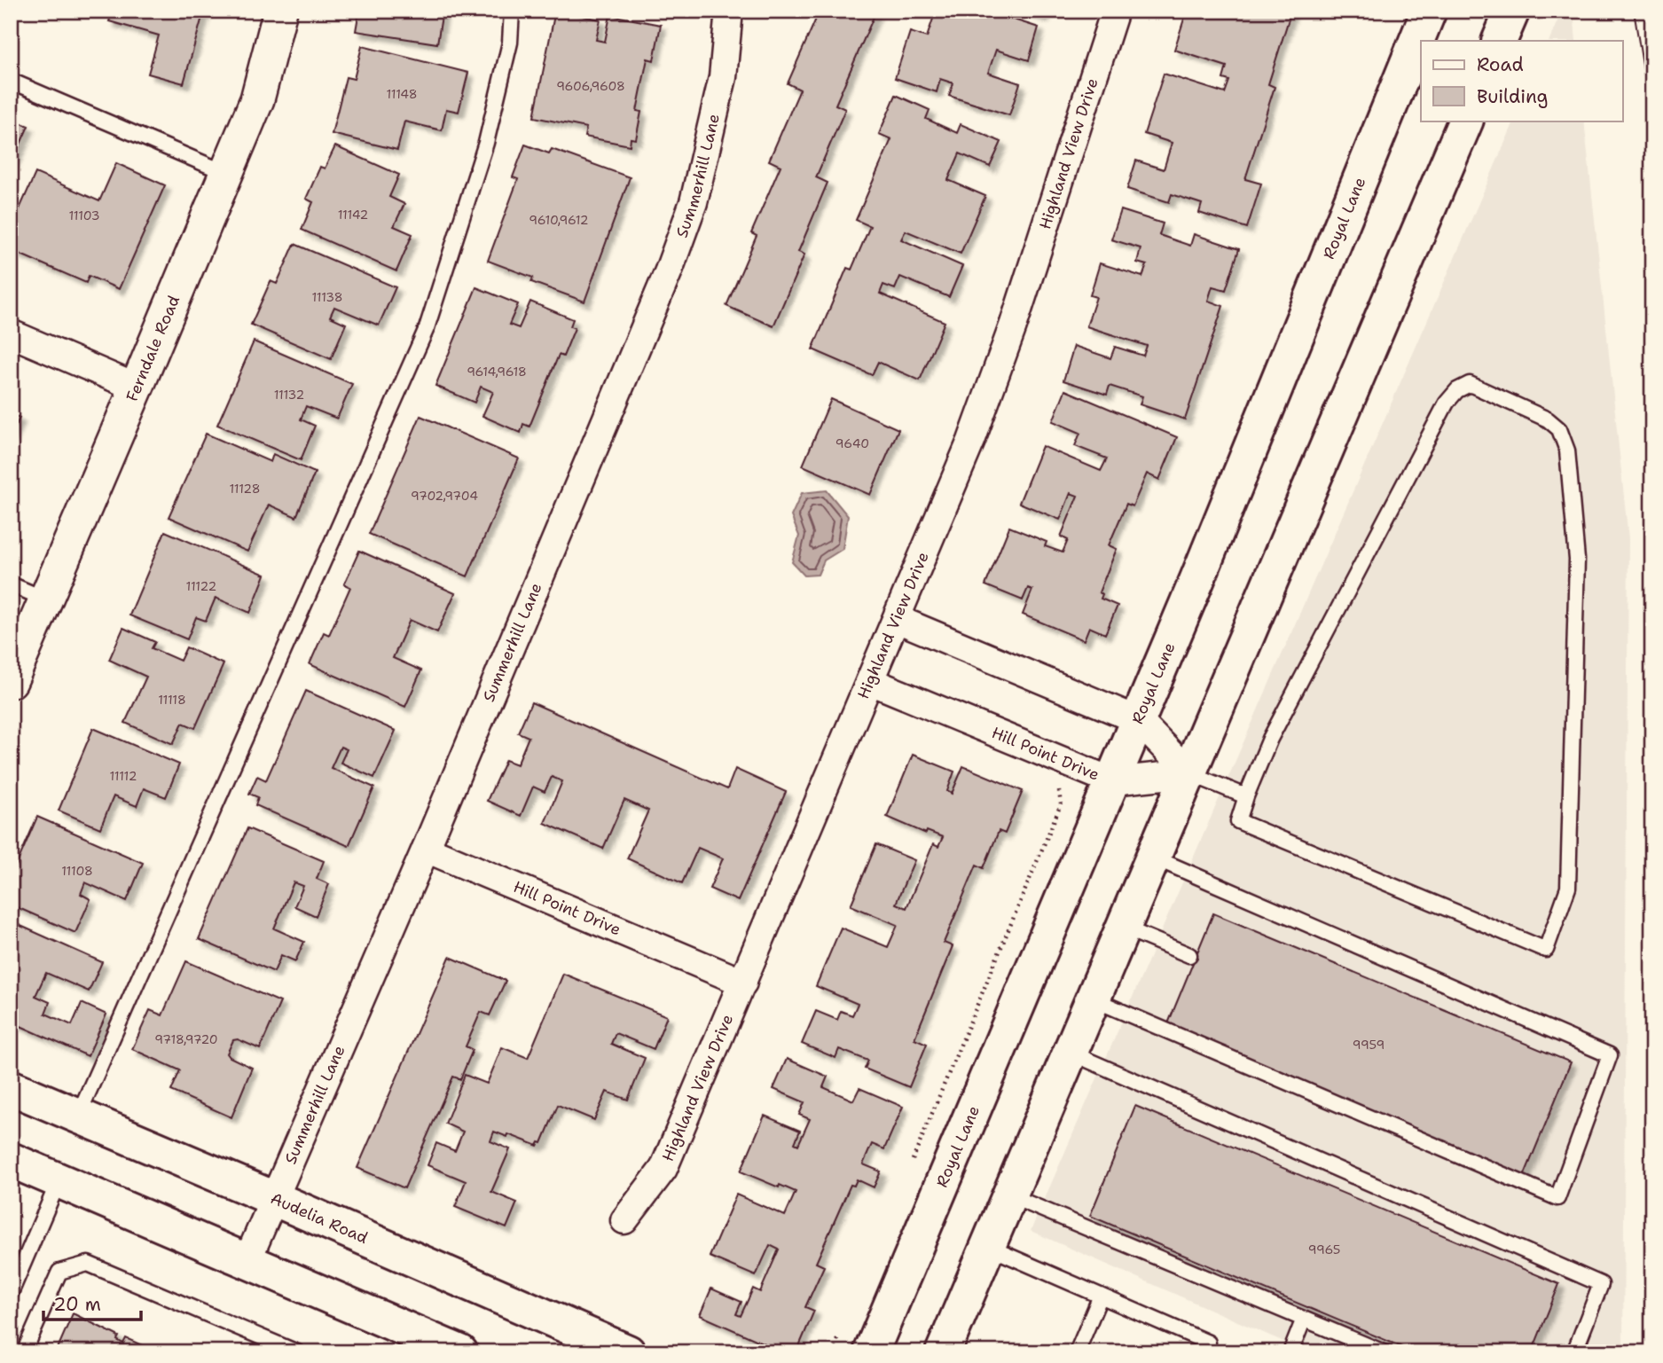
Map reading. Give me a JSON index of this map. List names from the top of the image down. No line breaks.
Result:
{"streets":{"main road":["Royal Lane","Audelia Road"],"street":["Highland View Drive","Summerhill Lane","Ferndale Road","Hill Point Drive"]},"crossings":[["Highland View Drive","Hill Point Drive"],["Summerhill Lane","Hill Point Drive"],["Summerhill Lane","Audelia Road"],["Royal Lane","Hill Point Drive"]],"house_numbers":["9606,9608","11148","11142","11103","9610,9612","11138","9614,9618","11132","9640","11128","9702,9704","11122","11118","11112","11108","9718,9720","9959","9965"],"legend":["Road","Building"],"scale_bar":"20 m"}
